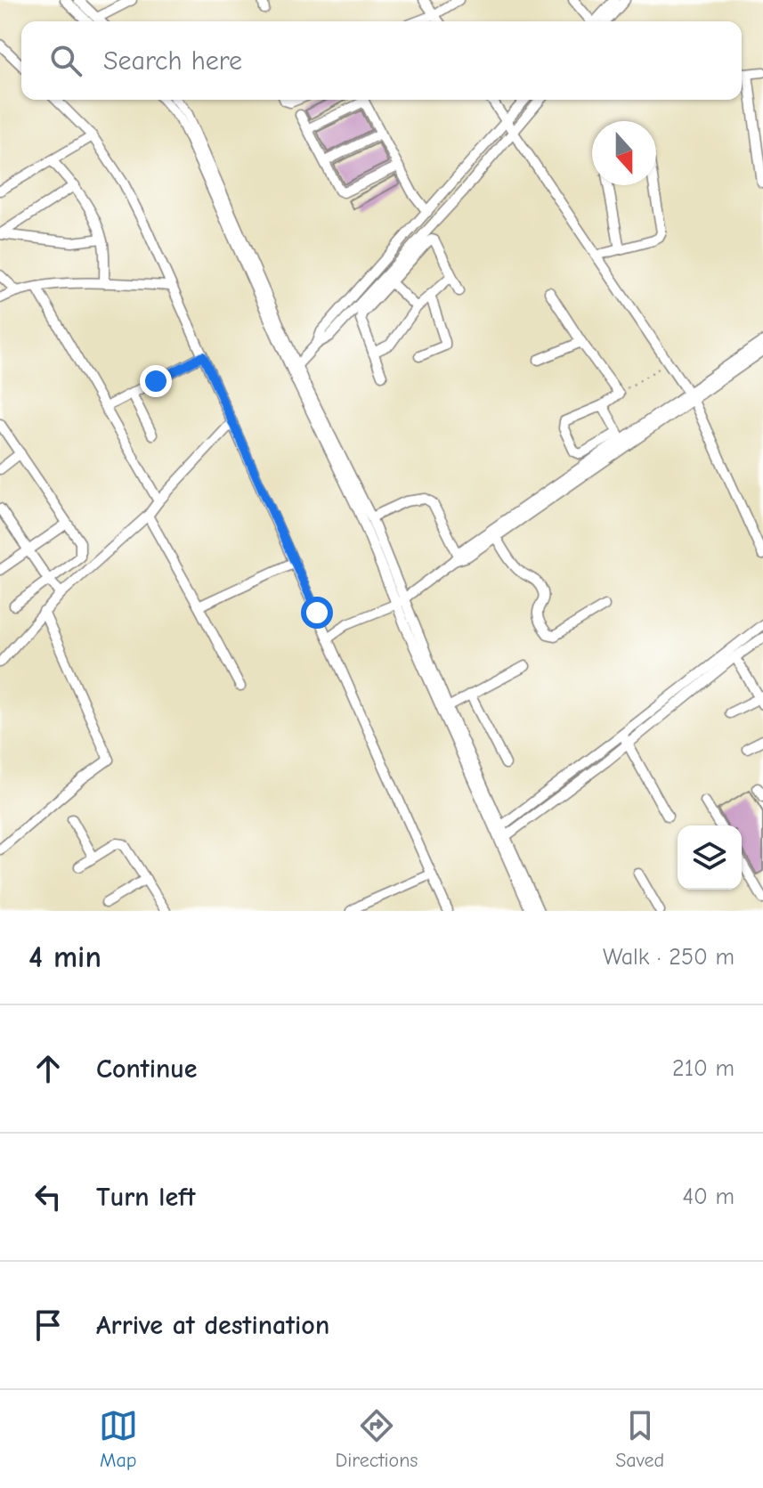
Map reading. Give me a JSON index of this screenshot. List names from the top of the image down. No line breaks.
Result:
{"north":"bottom","page":{"search":"Search here","heading":["4 min","Walk · 250 m"],"list":[["Continue","210 m"],["Turn left","40 m"],"Arrive at destination"],"nav":["Map","Directions","Saved"]}}
